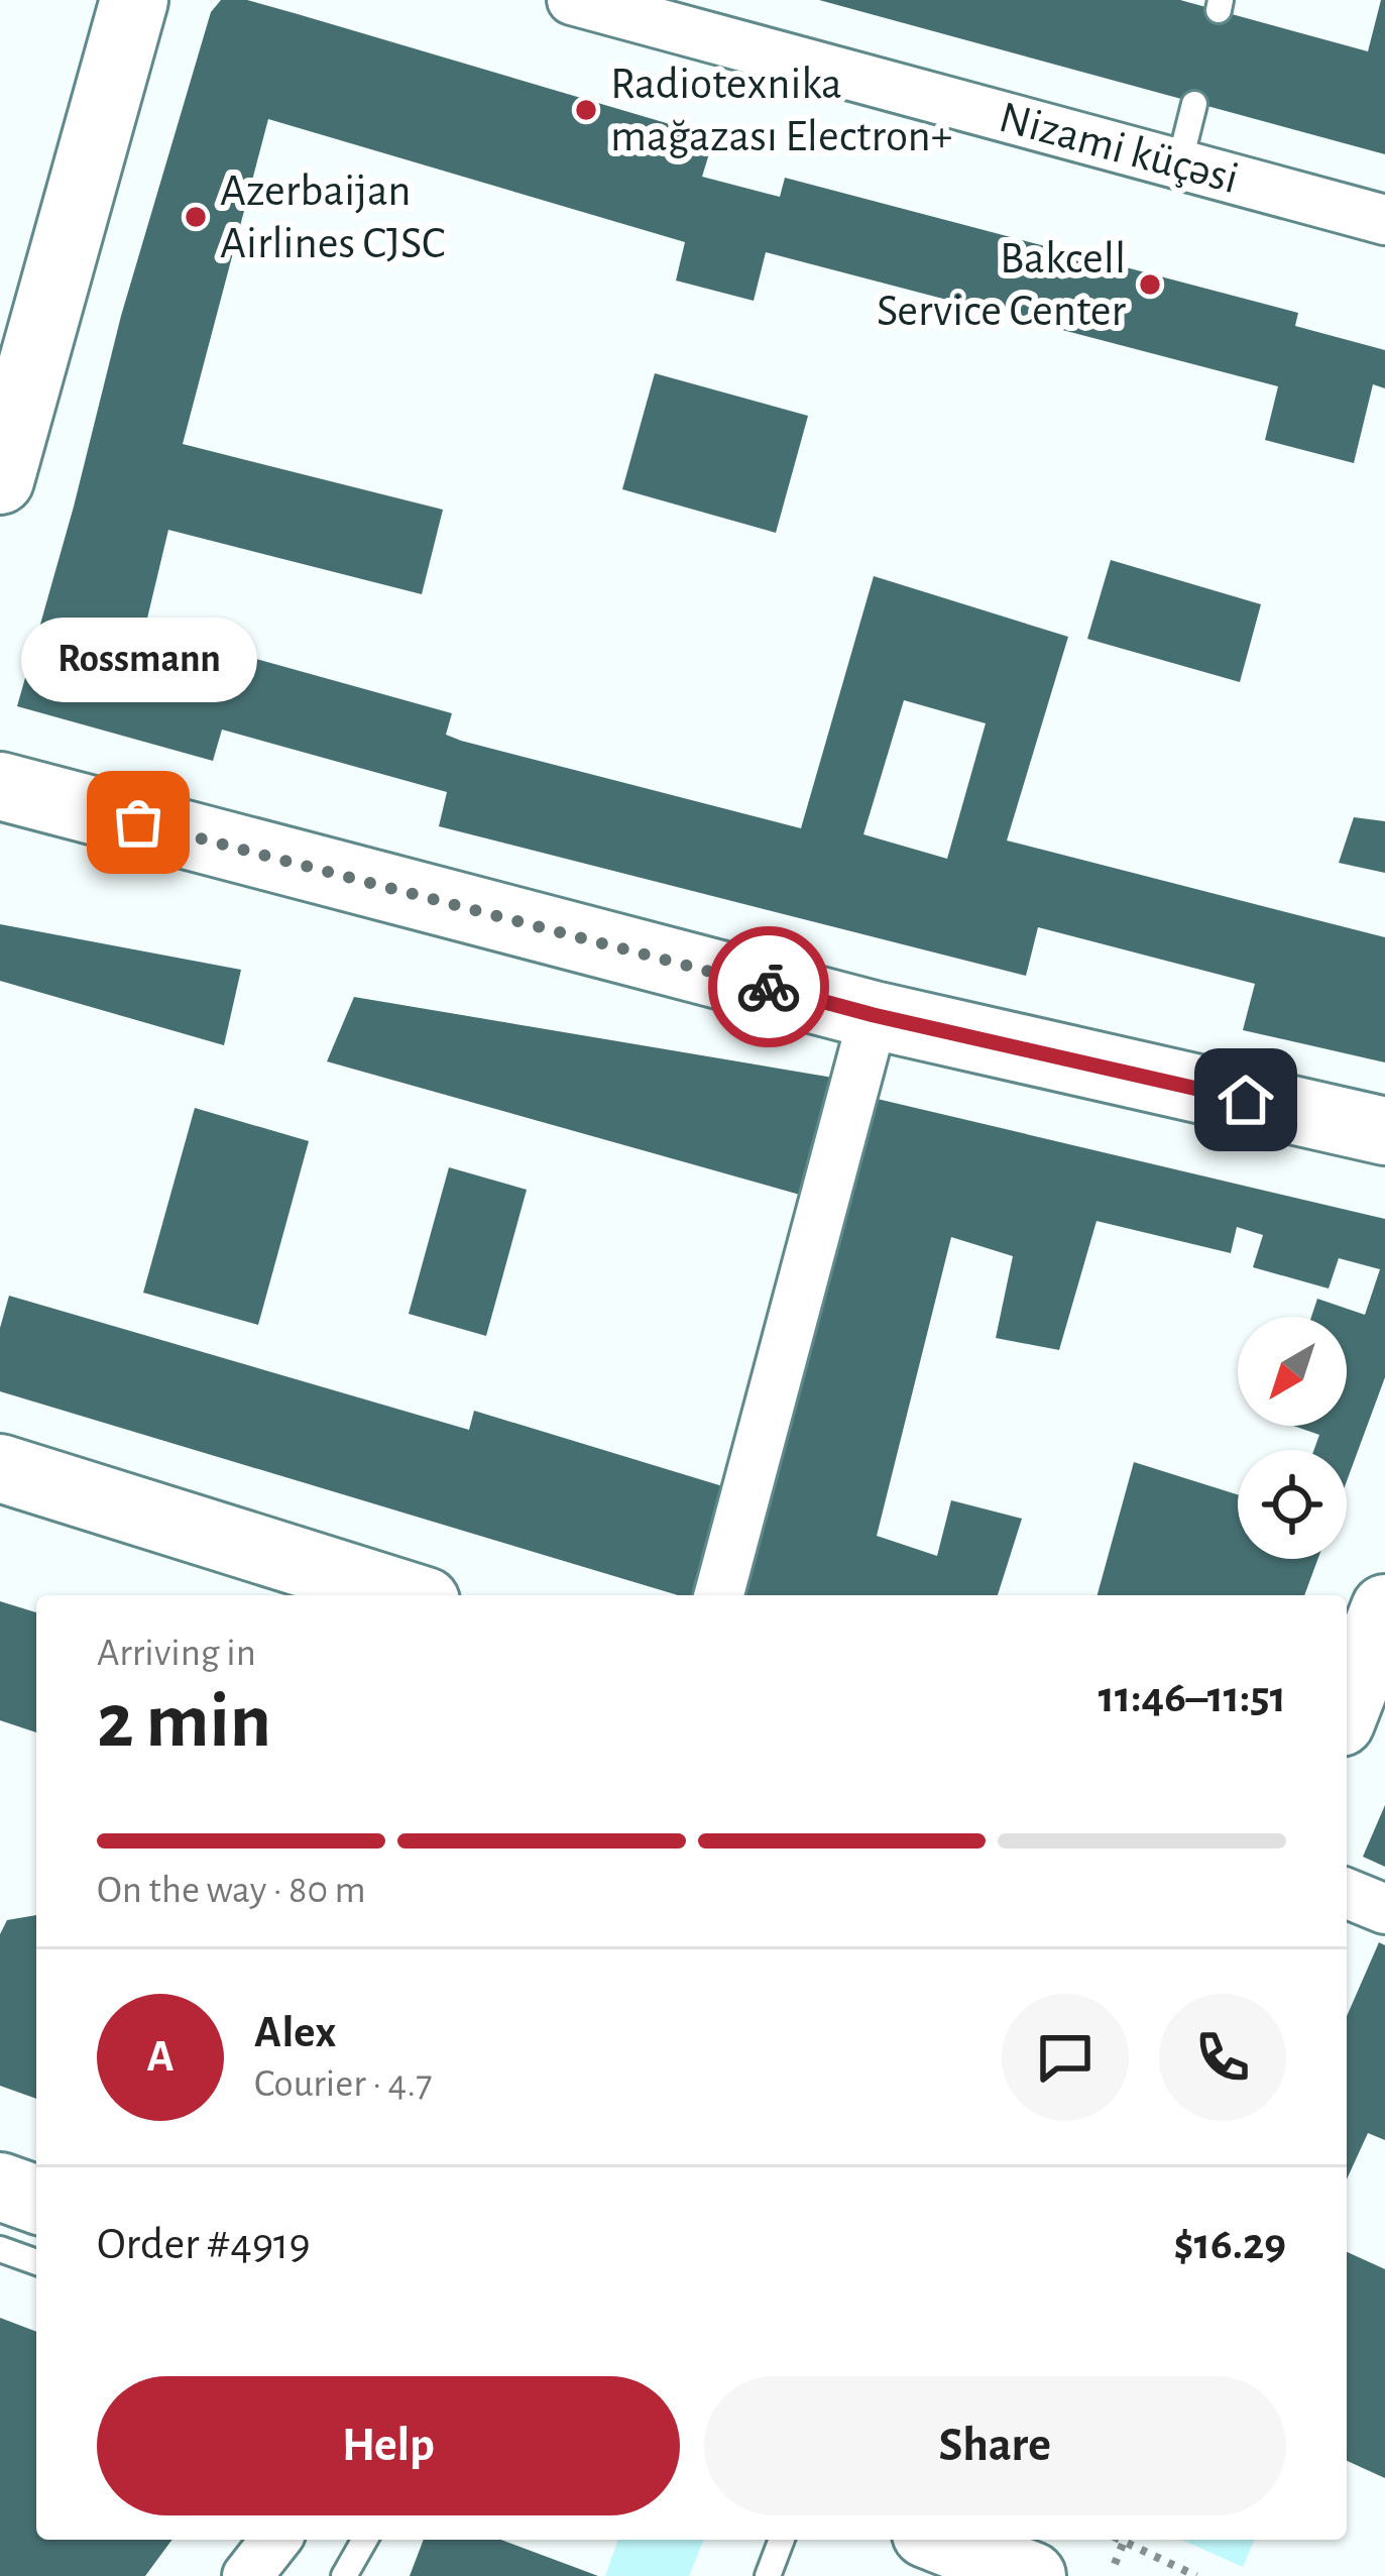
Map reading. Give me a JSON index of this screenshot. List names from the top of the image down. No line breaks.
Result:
{"streets":{"street":["Nizami küçəsi"]},"places":["Radiotexnika mağazası Electron+","Azerbaijan Airlines CJSC","Bakcell Service Center","Rossmann"],"north":"bottom left","page":{"bubble":"Rossmann","heading":["2 min","Arriving in","11:46–11:51"],"panel":["Alex","Courier · 4.7","Order #4919","$16.29"],"bar":"On the way · 80 m","round":"A","buttons":["Help","Share"]}}
